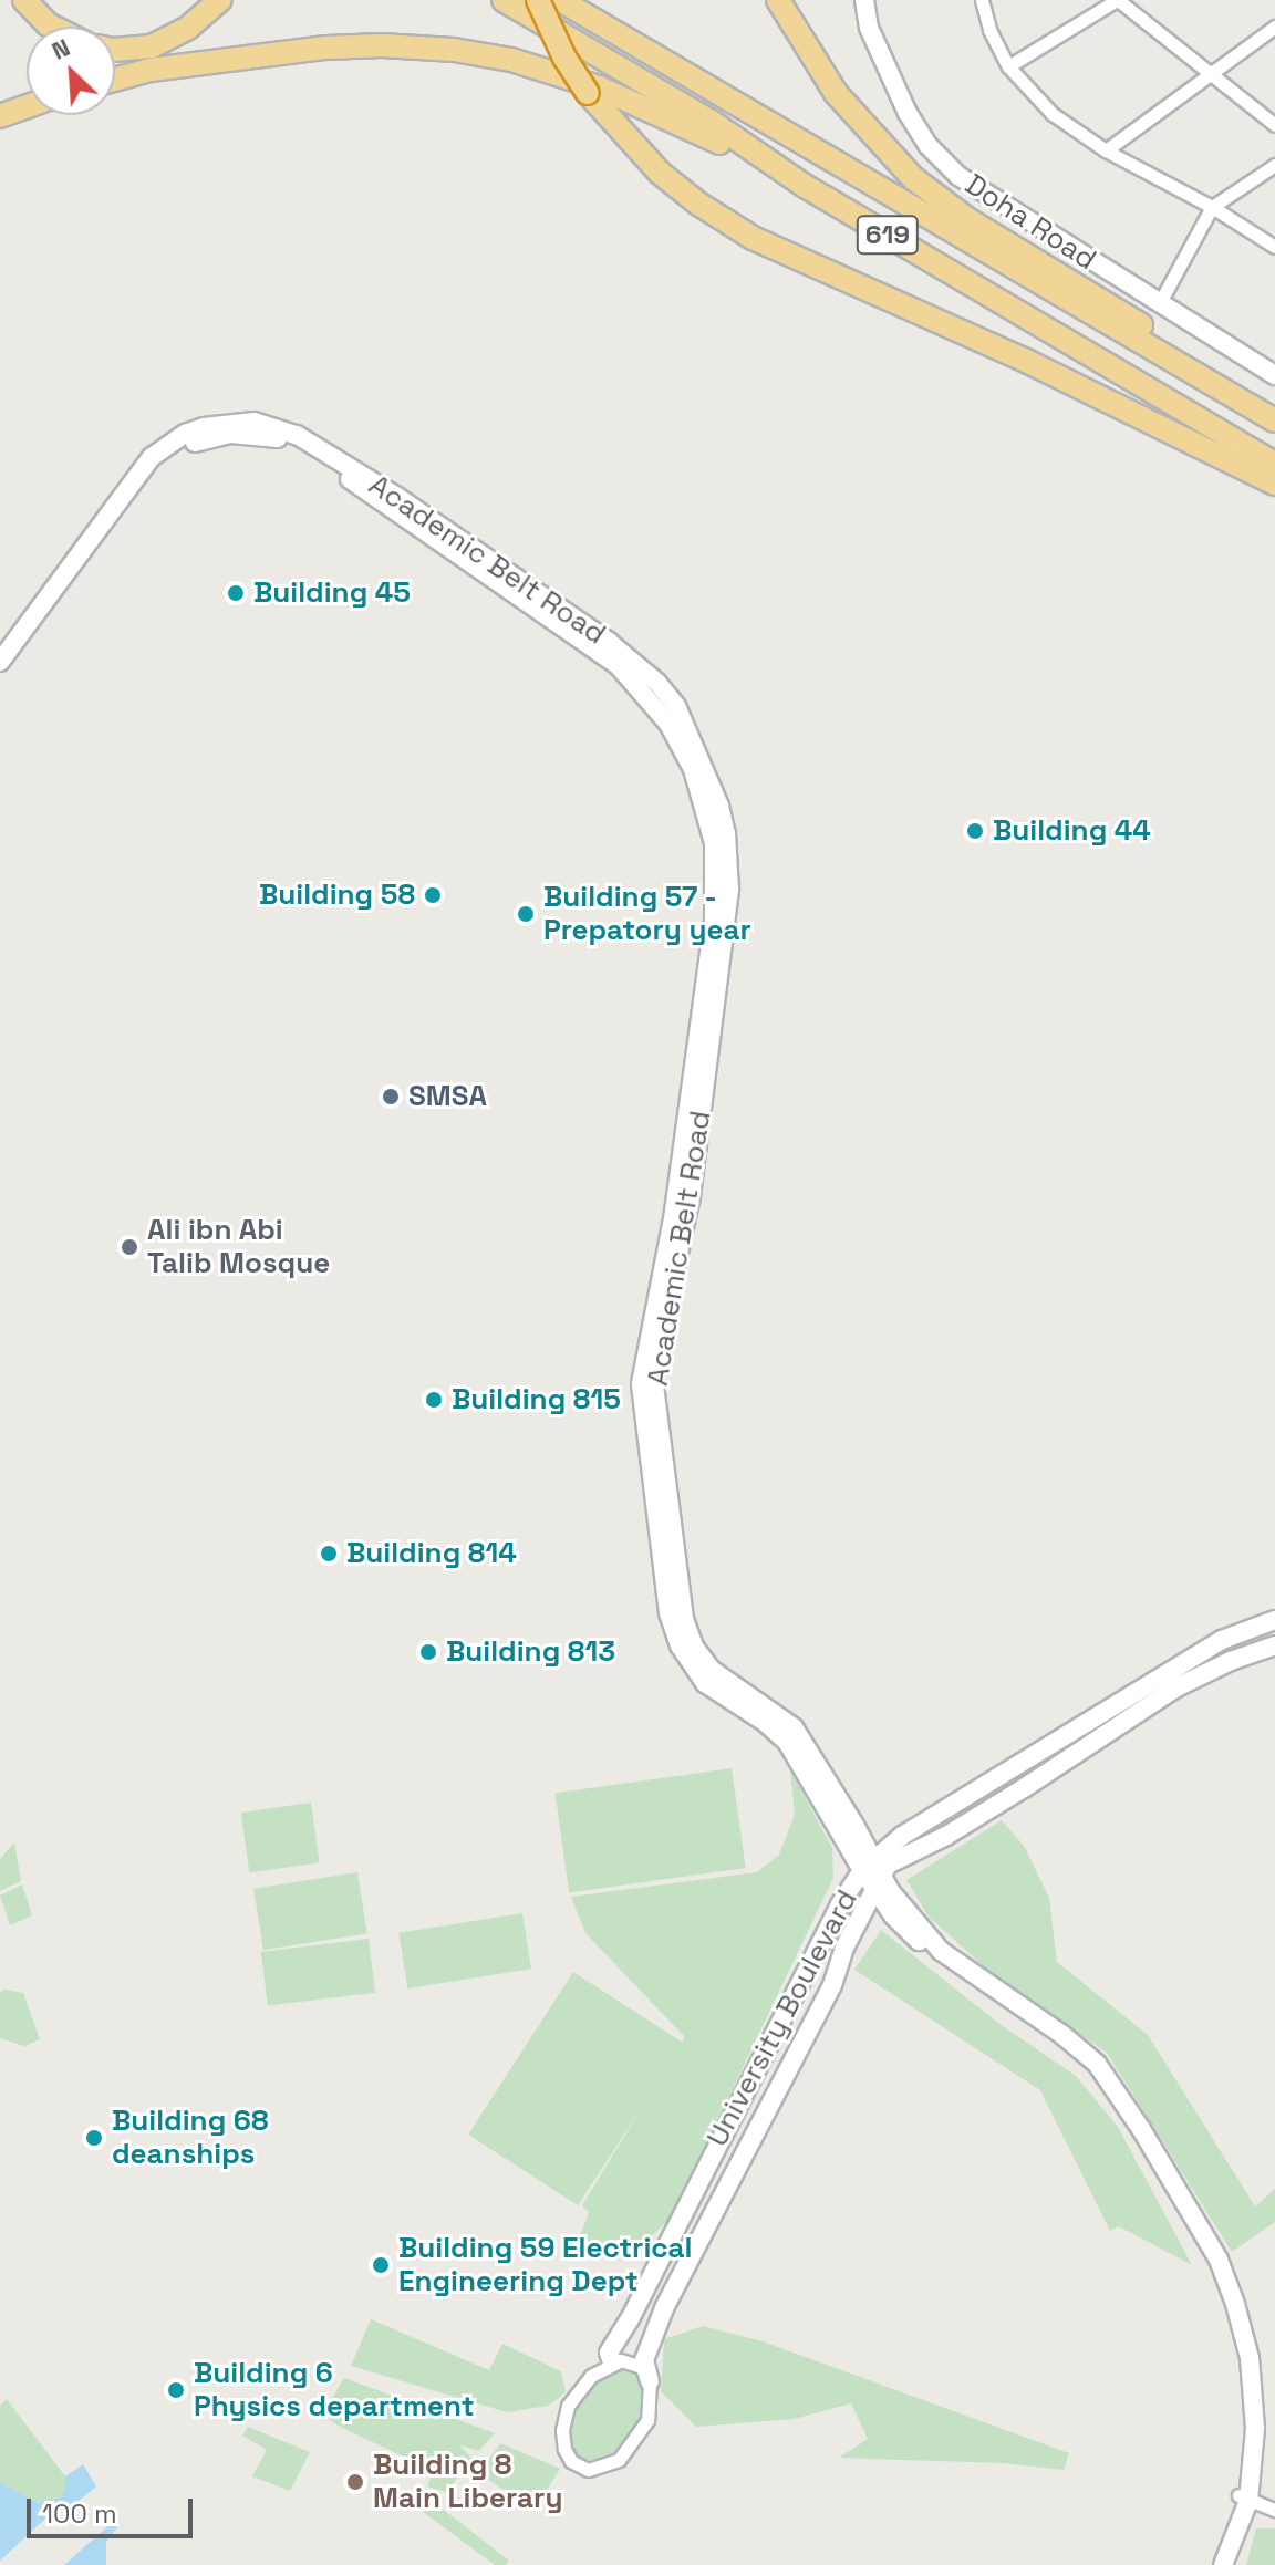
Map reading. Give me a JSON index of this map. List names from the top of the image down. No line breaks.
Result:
{"streets":{"highway":["619"],"street":["Doha Road","Academic Belt Road","University Boulevard"]},"crossings":[["Academic Belt Road","University Boulevard"]],"places":["Building 45","Building 44","Building 58","Building 57 - Prepatory year","SMSA","Ali ibn Abi Talib Mosque","Building 815","Building 814","Building 813","Building 68 deanships","Building 59 Electrical Engineering Dept","Building 6 Physics department","Building 8 Main Liberary"],"scale_bar":"100 m","north":"top left"}
